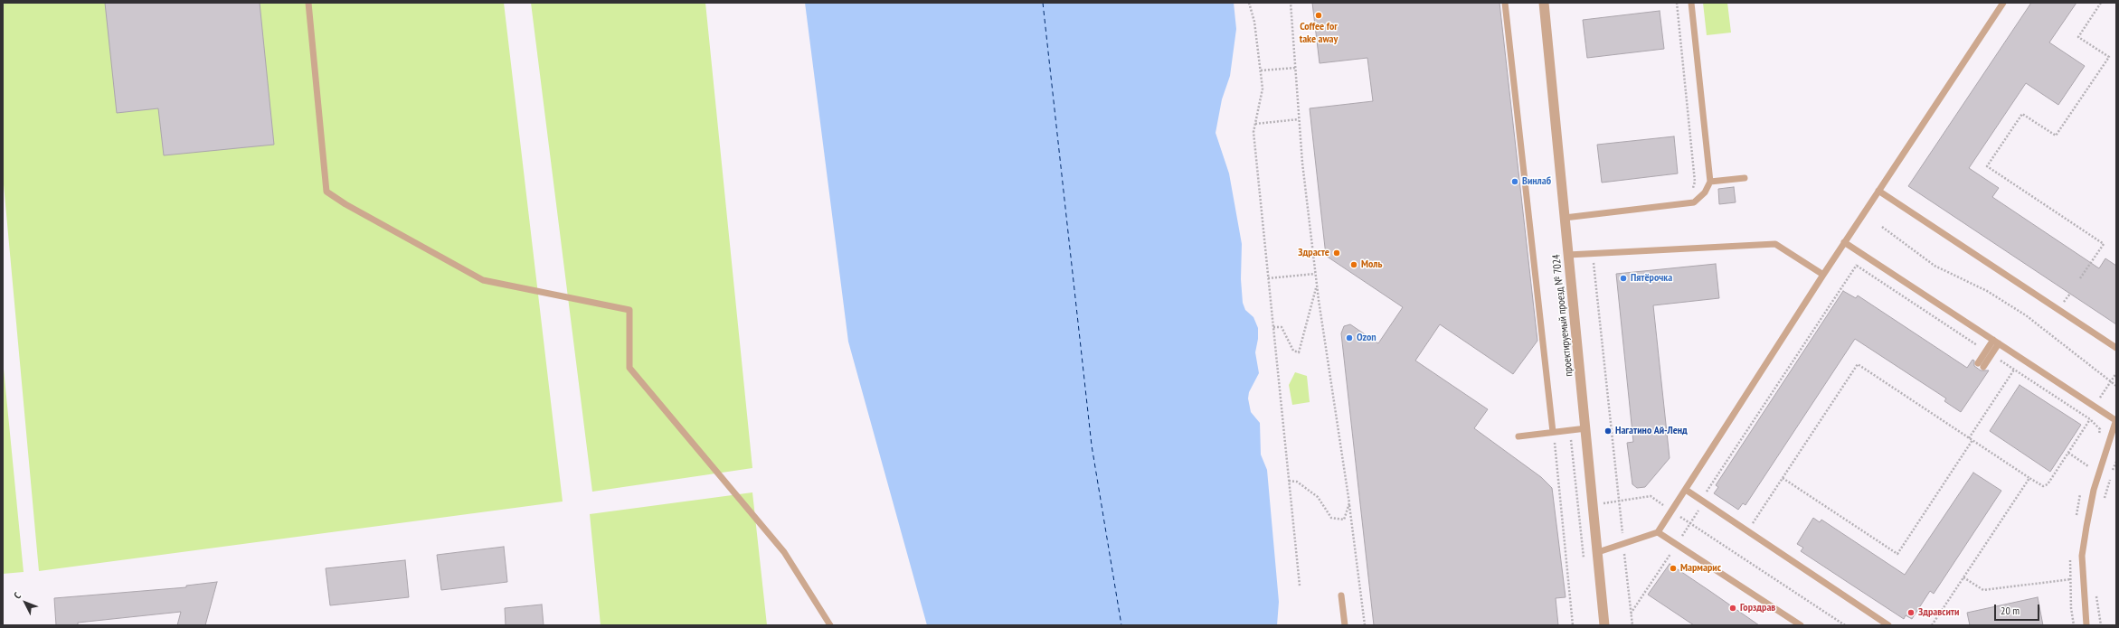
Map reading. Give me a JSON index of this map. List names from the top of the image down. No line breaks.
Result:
{"streets":{"street":["проектируемый проезд № 7024"]},"places":["Coffee for take away","Винлаб","Здрасте","Моль","Пятёрочка","Ozon","Нагатино Ай-Ленд","Мармарис","Горздрав","Здравсити"],"scale_bar":"20 m","north":"top left"}
